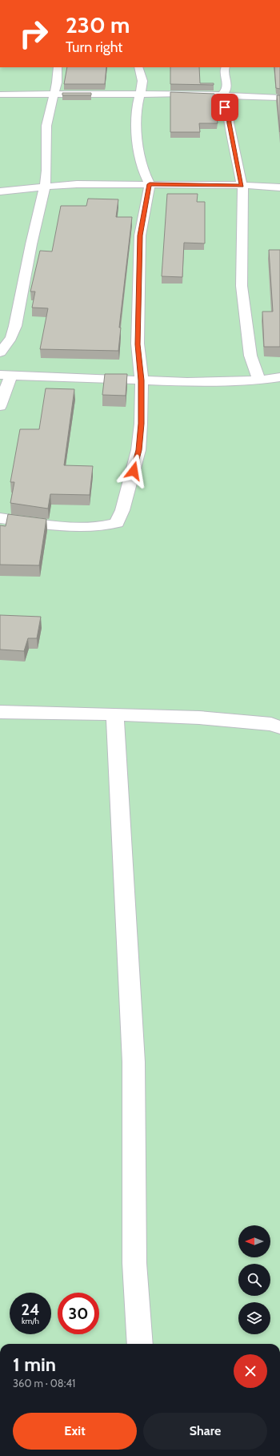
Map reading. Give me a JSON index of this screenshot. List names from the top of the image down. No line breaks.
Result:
{"north":"left","page":{"turn":["230 m","Turn right"],"speed":"24 km/h","limit":"30","heading":["1 min","360 m · 08:41"],"buttons":["Exit","Share"]}}
